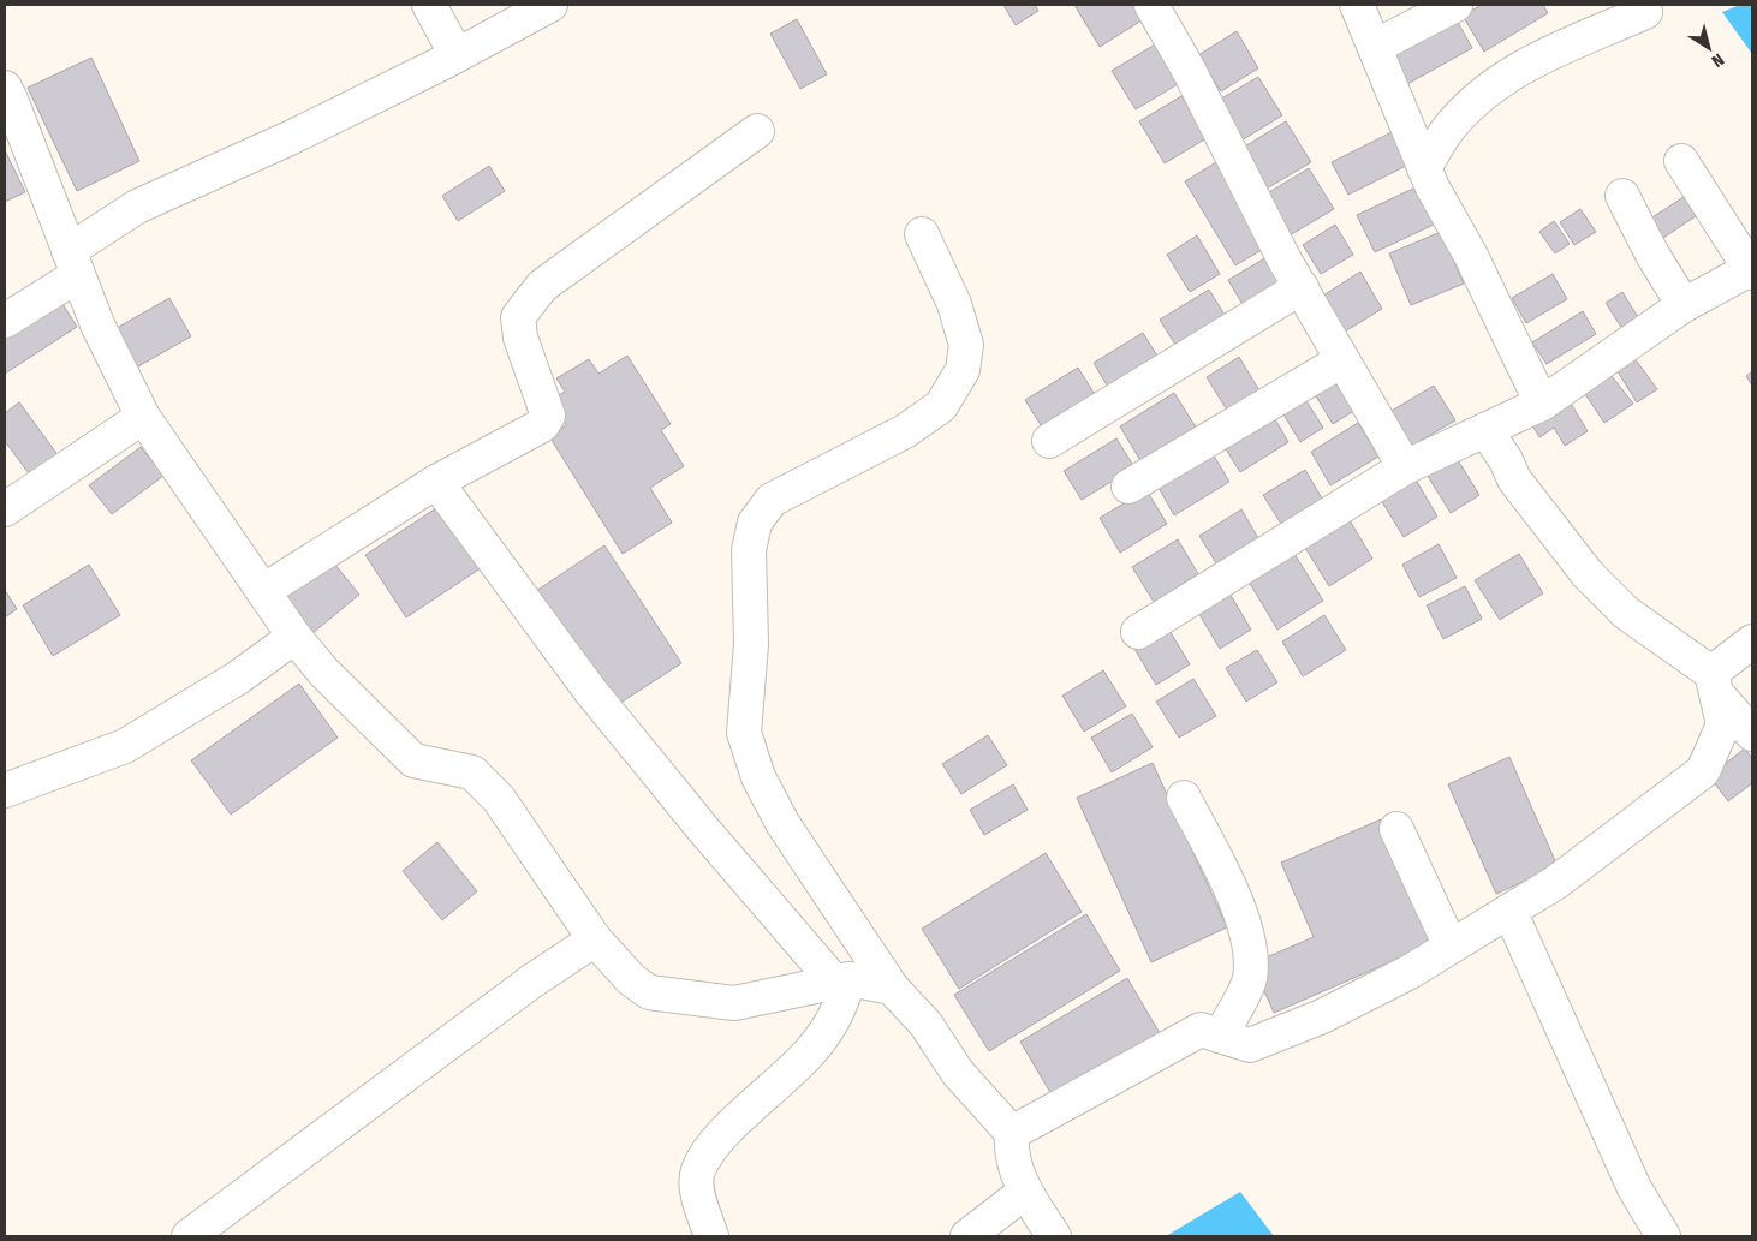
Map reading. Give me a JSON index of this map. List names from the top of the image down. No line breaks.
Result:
{"north":"bottom right"}
